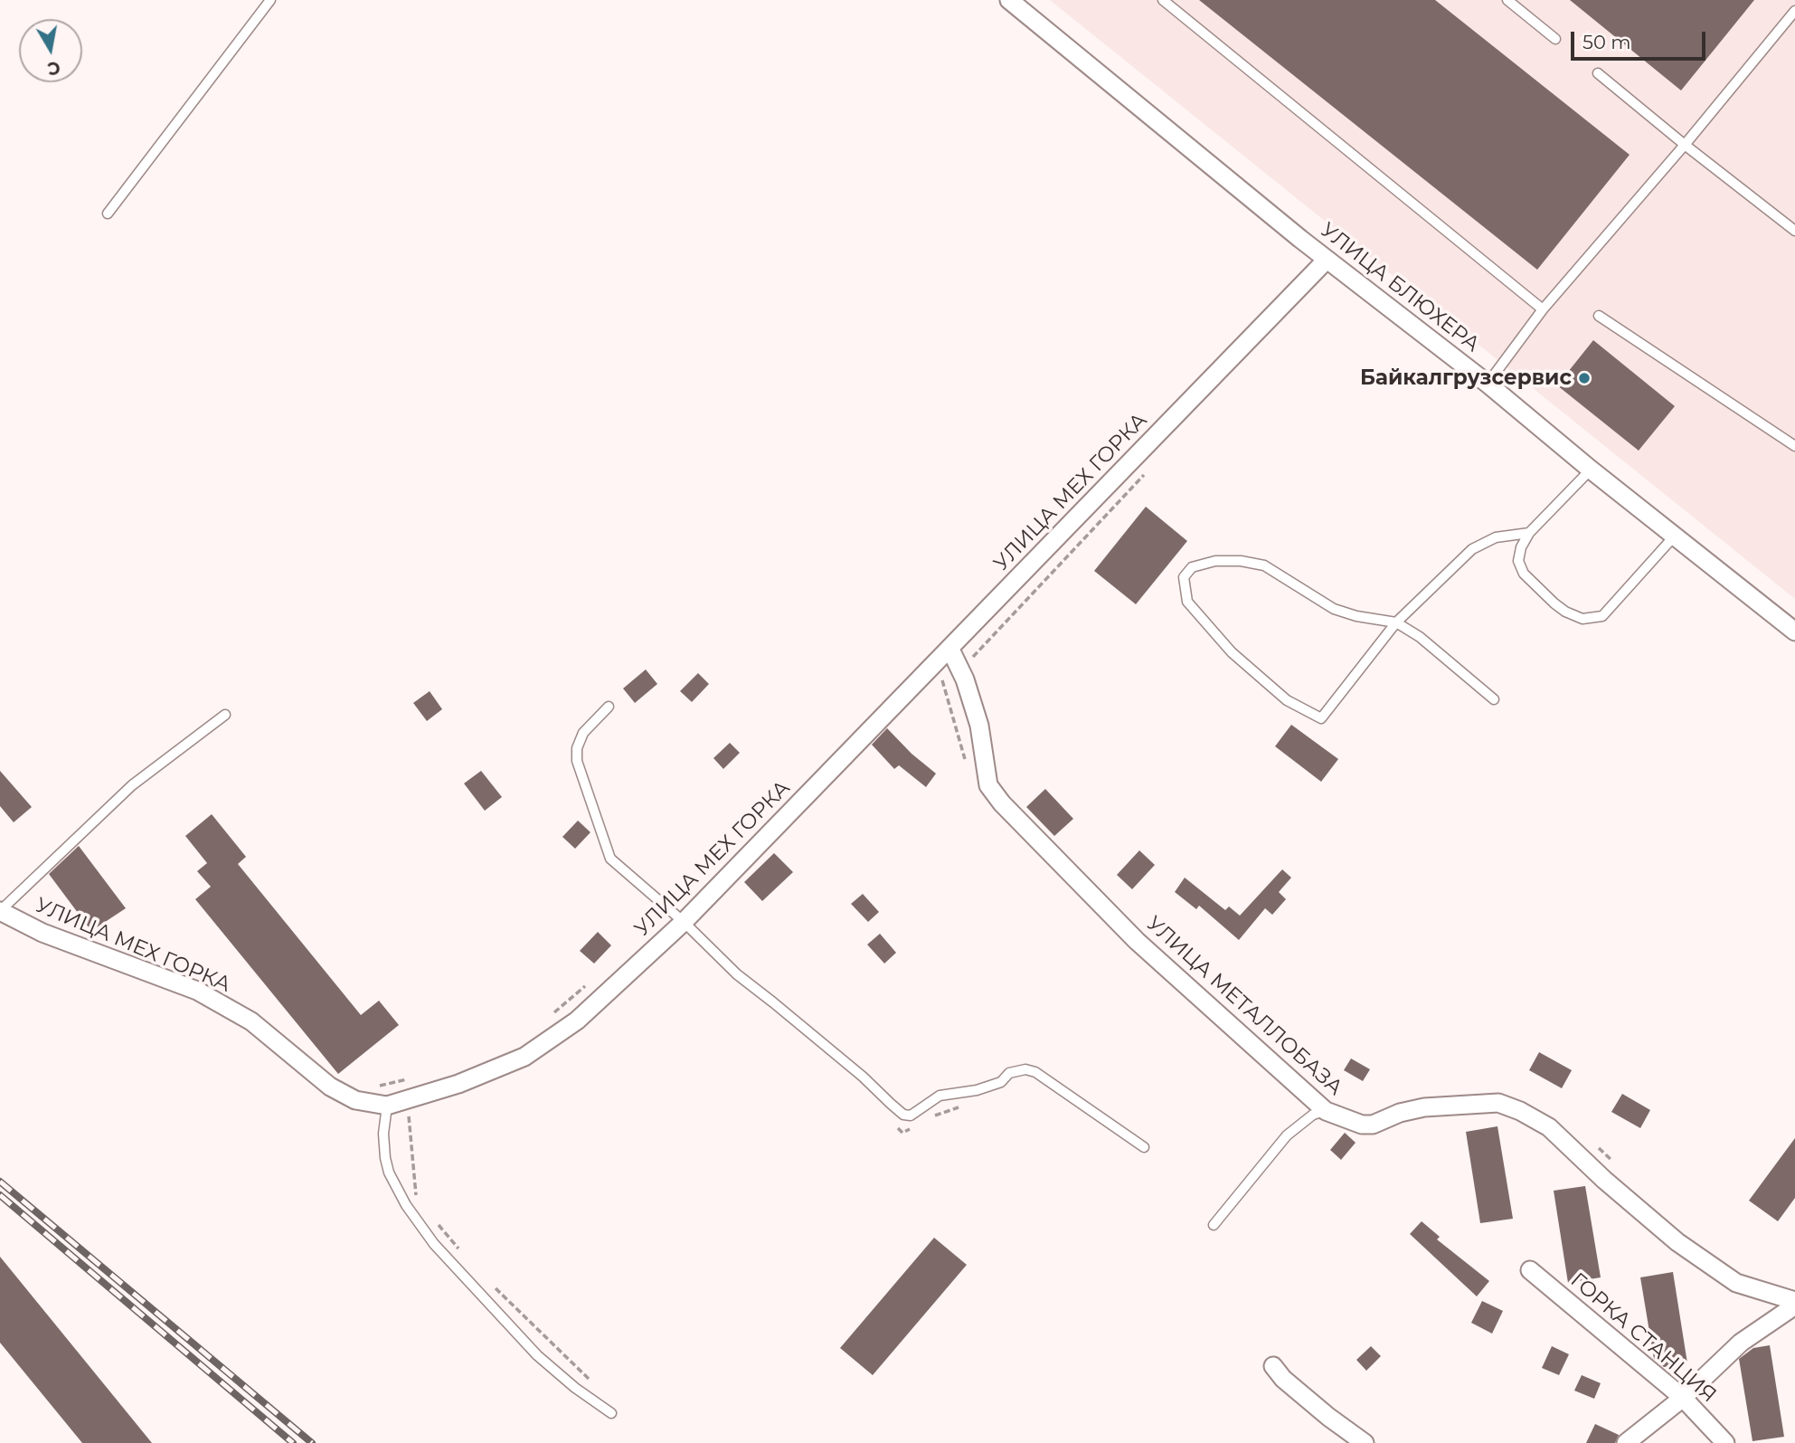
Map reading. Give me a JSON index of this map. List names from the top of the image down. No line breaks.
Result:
{"streets":{"street":["УЛИЦА БЛЮХЕРА","УЛИЦА МЕХ ГОРКА","УЛИЦА МЕТАЛЛОБАЗА","ГОРКА СТАНЦИЯ"]},"crossings":[["УЛИЦА БЛЮХЕРА","УЛИЦА МЕХ ГОРКА"],["УЛИЦА МЕХ ГОРКА","УЛИЦА МЕТАЛЛОБАЗА"]],"places":["Байкалгрузсервис"],"scale_bar":"50 m","north":"bottom"}
